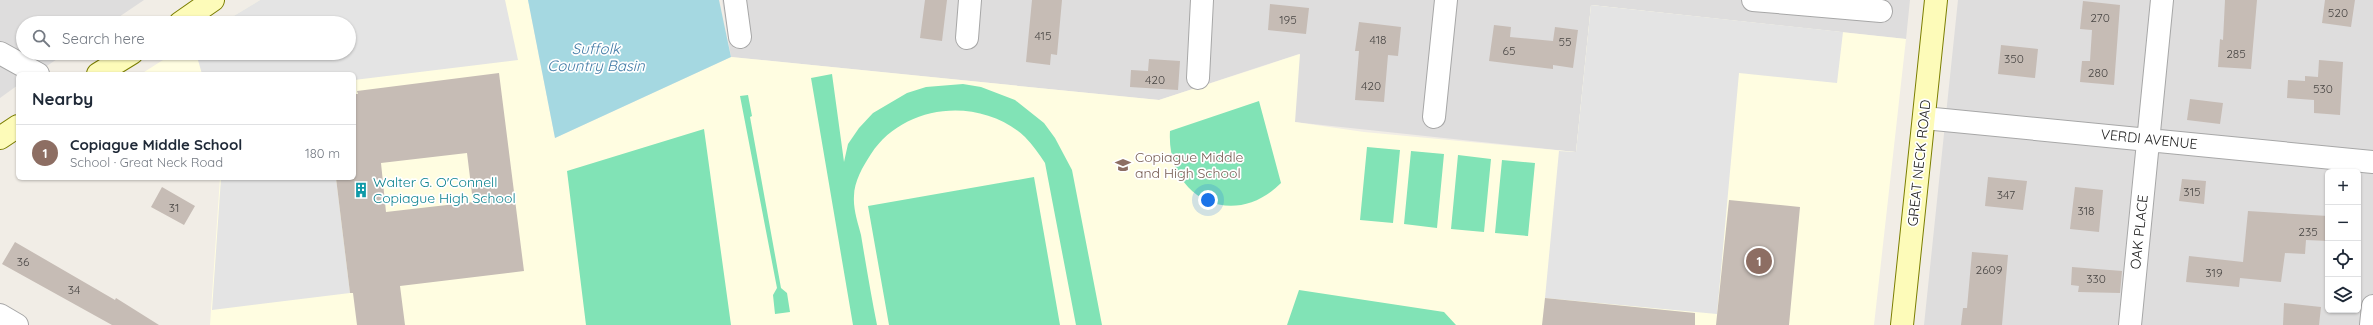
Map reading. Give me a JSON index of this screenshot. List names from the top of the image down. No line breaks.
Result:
{"streets":{"main road":["GREAT NECK ROAD"],"street":["VERDI AVENUE","OAK PLACE"]},"crossings":[["VERDI AVENUE","GREAT NECK ROAD"],["VERDI AVENUE","OAK PLACE"]],"water":["Suffolk Country Basin"],"places":{"school or university":["Copiague Middle and High School"],"building":["Walter G. O'Connell Copiague High School"]},"house_numbers":["520","270","195","415","418","55","65","285","350","280","420","420","530","315","347","31","318","235","36","2609","319","330","34"],"page":{"search":"Search here","heading":"Nearby","list":[{"mark":"1","name":"Copiague Middle School","note":"School · Great Neck Road","value":"180 m"}],"map_buttons":["+","−"],"pins":"1"}}
